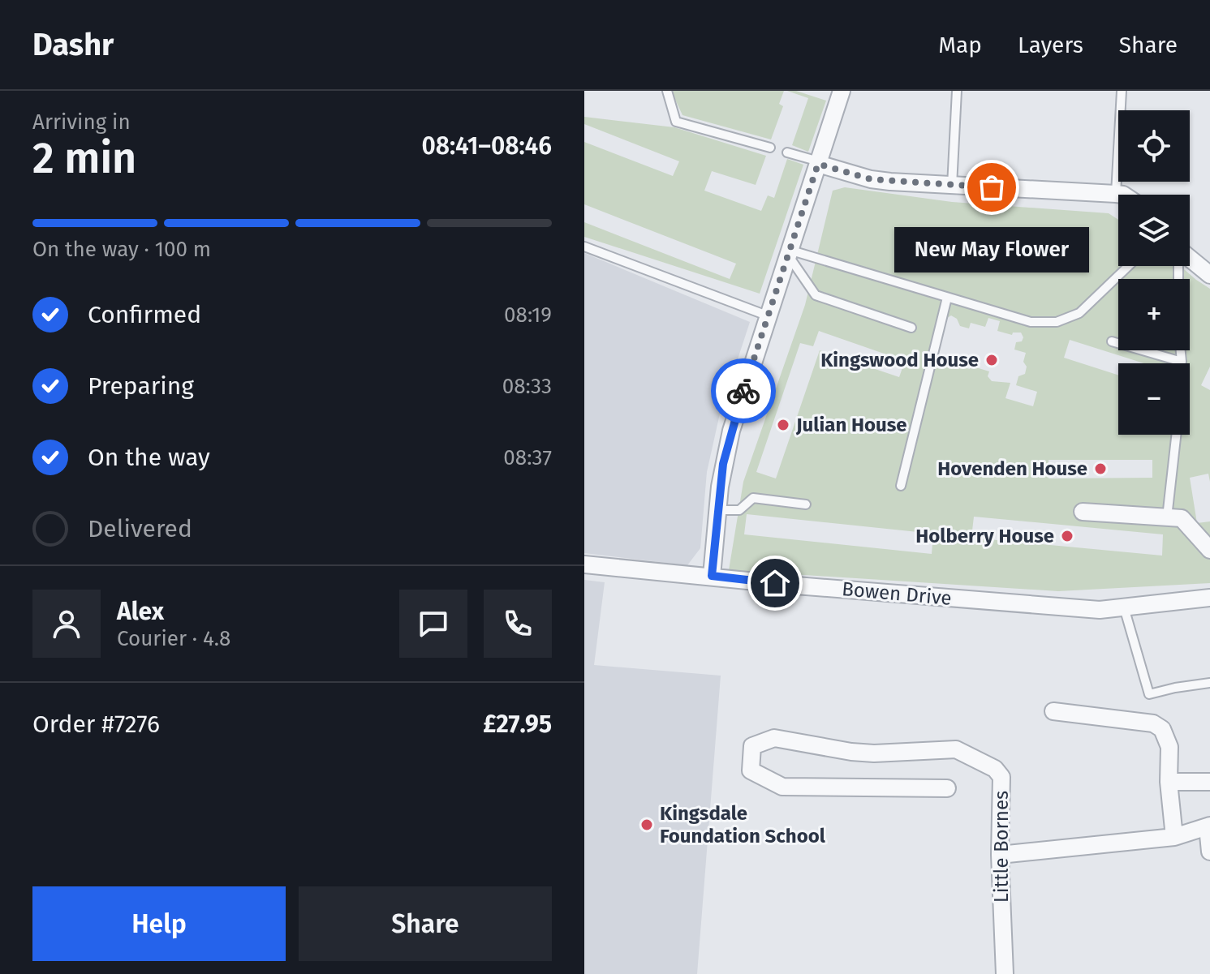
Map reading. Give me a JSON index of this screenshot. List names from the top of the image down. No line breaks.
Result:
{"streets":{"street":["Bowen Drive","Little Bornes"]},"places":["New May Flower","Kingswood House","Julian House","Hovenden House","Holberry House","Kingsdale Foundation School"],"page":{"header":"Dashr","nav":["Map","Layers","Share"],"heading":["2 min","Arriving in","08:41–08:46"],"panel":["Alex","Courier · 4.8","Order #7276","£27.95"],"map_buttons":["+","−"],"bar":"On the way · 100 m","bubble":"New May Flower","list":[["Confirmed","08:19"],["Preparing","08:33"],["On the way","08:37"],"Delivered"],"buttons":["Help","Share"]}}
